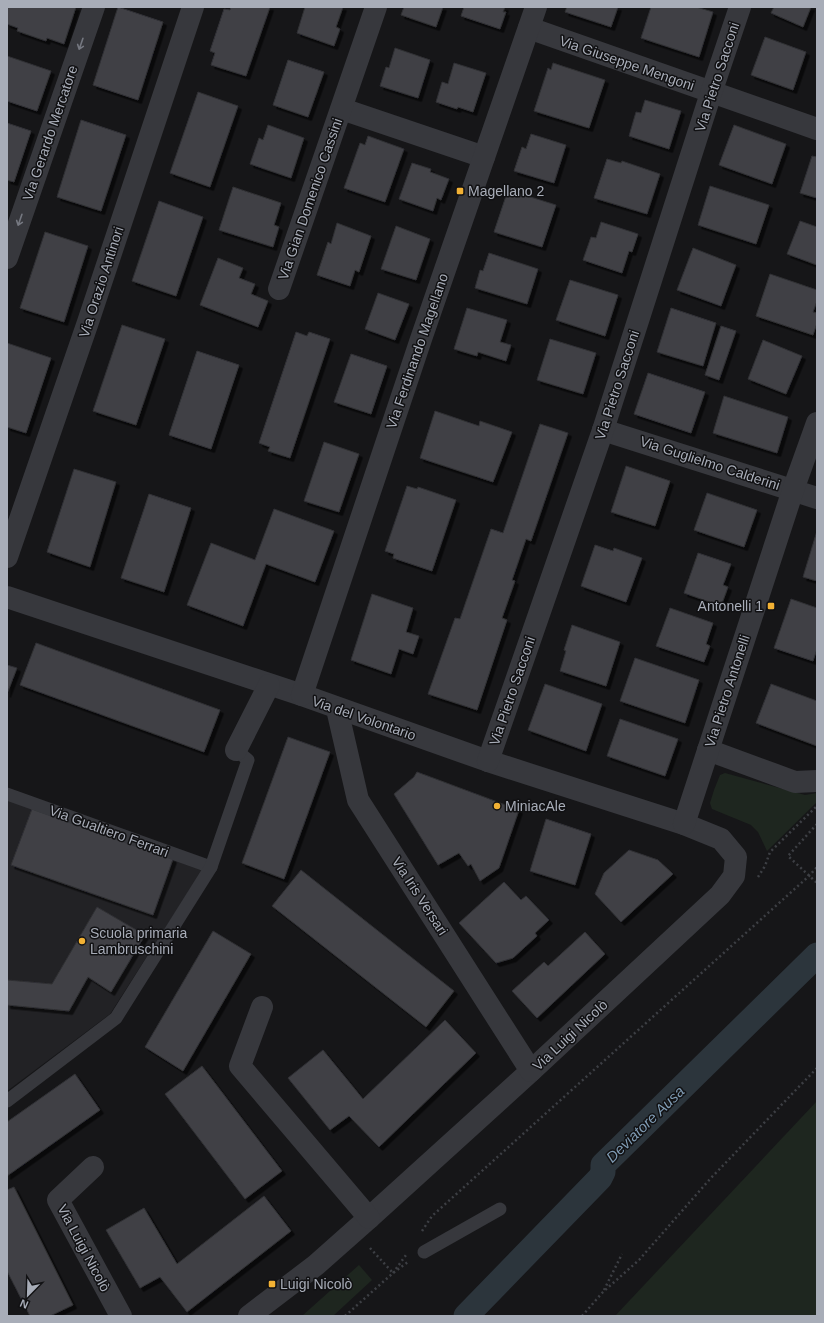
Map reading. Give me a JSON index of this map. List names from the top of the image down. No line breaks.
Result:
{"streets":{"street":["Via Giuseppe Mengoni","Via Pietro Sacconi","Via Gerardo Mercatore","Via Gian Domenico Cassini","Via Orazio Antinori","Via Ferdinando Magellano","Via Guglielmo Calderini","Via Pietro Antonelli","Via del Volontario","Via Iris Versari","Via Luigi Nicolò"],"lane":["Via Gualtiero Ferrari"]},"crossings":[["Via Giuseppe Mengoni","Via Pietro Sacconi"],["Via Giuseppe Mengoni","Via Ferdinando Magellano"],["Via Pietro Sacconi","Via Guglielmo Calderini"],["Via Pietro Sacconi","Via del Volontario"],["Via Gian Domenico Cassini","Via Ferdinando Magellano"],["Via Ferdinando Magellano","Via del Volontario"],["Via Guglielmo Calderini","Via Pietro Antonelli"],["Via Pietro Antonelli","Via del Volontario"],["Via del Volontario","Via Iris Versari"],["Via del Volontario","Via Luigi Nicolò"],["Via Iris Versari","Via Luigi Nicolò"]],"one_way":["Via Gerardo Mercatore"],"water":["Deviatore Ausa"],"places":{"transit":["Magellano 2","Antonelli 1","Luigi Nicolò"],"other":["MiniacAle","Scuola primaria Lambruschini"]},"north":"bottom left"}
